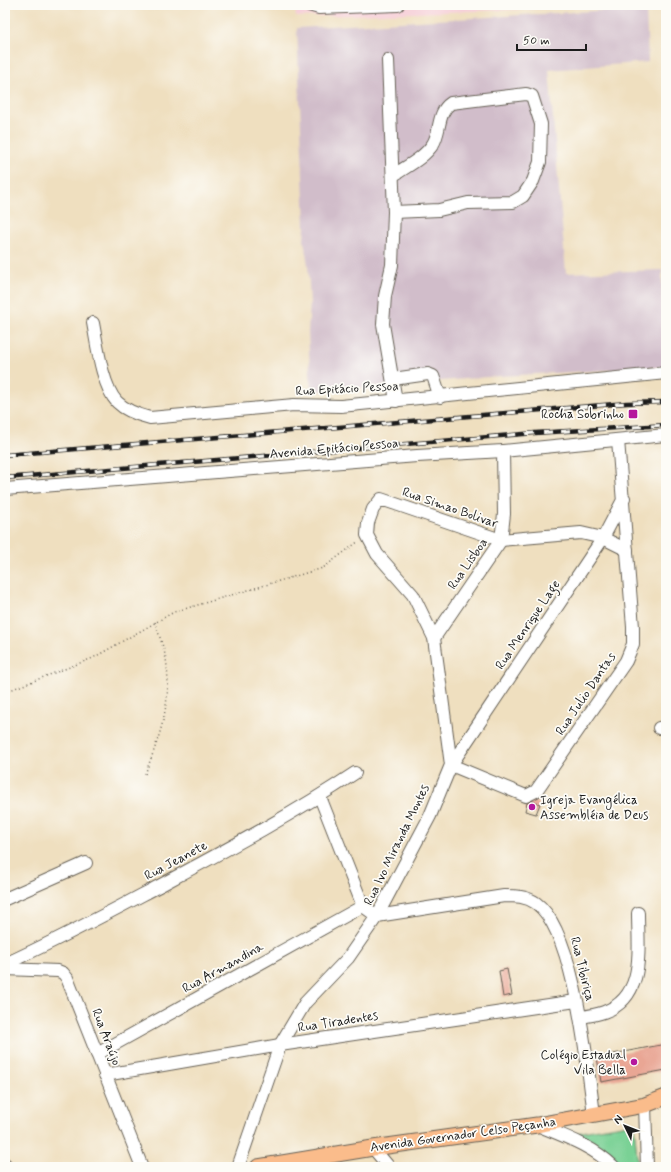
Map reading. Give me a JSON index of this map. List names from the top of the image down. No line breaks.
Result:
{"streets":{"main road":["Avenida Governador Celso Peçanha"],"street":["Rua Epitácio Pessoa","Avenida Epitácio Pessoa","Rua Simao Bolivar","Rua Lisboa","Rua Menrique Lage","Rua Julio Dantas","Rua Ivo Miranda Montes","Rua Jeanete","Rua Armandina","Rua Tibiriça","Rua Tiradentes","Rua Araújo"]},"crossings":[["Avenida Epitácio Pessoa","Rua Lisboa"],["Avenida Epitácio Pessoa","Rua Julio Dantas"],["Rua Simao Bolivar","Rua Lisboa"],["Rua Simao Bolivar","Rua Menrique Lage"],["Rua Simao Bolivar","Rua Julio Dantas"],["Rua Menrique Lage","Rua Julio Dantas"],["Rua Menrique Lage","Rua Ivo Miranda Montes"],["Rua Julio Dantas","Rua Ivo Miranda Montes"],["Rua Ivo Miranda Montes","Rua Tibiriça"],["Rua Ivo Miranda Montes","Rua Tiradentes"],["Rua Armandina","Rua Araújo"],["Rua Tibiriça","Rua Tiradentes"],["Rua Tibiriça","Avenida Governador Celso Peçanha"],["Rua Tiradentes","Rua Araújo"]],"places":{"transit":["Rocha Sobrinho"],"other":["Igreja Evangélica Assembléia de Deus","Colégio Estadual Vila Bella"]},"scale_bar":"50 m","north":"top left"}
